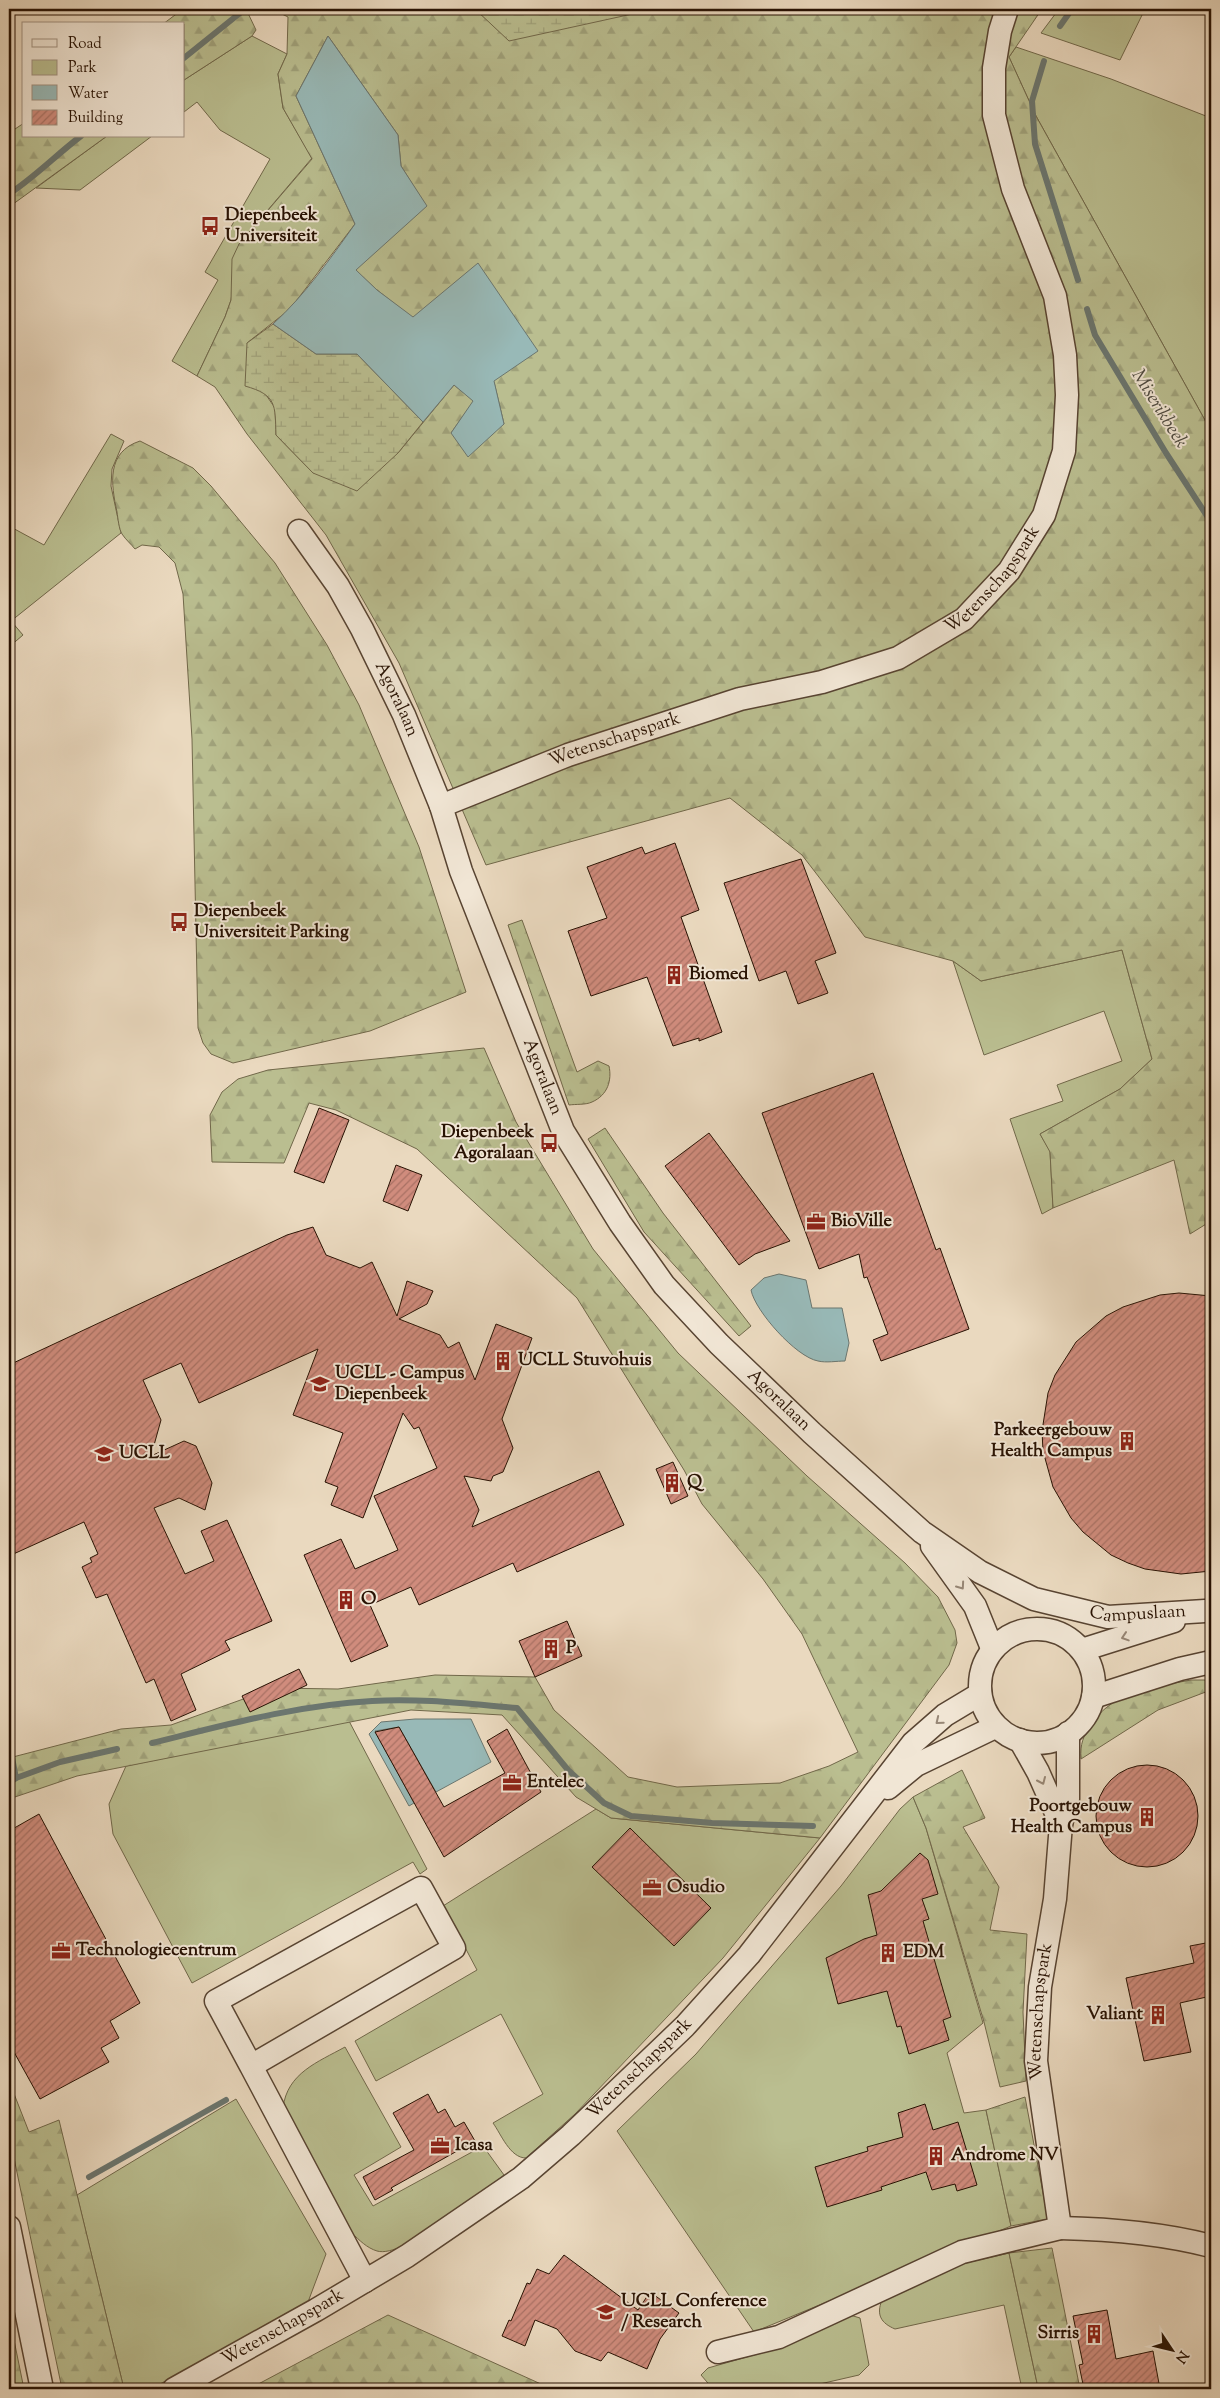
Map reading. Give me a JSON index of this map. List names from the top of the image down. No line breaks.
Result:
{"streets":{"street":["Wetenschapspark","Agoralaan","Campuslaan"]},"crossings":[["Wetenschapspark","Agoralaan"],["Wetenschapspark","Campuslaan"],["Agoralaan","Campuslaan"]],"water":["Miserikbeek"],"places":{"bus stop":["Diepenbeek Universiteit","Diepenbeek Universiteit Parking","Diepenbeek Agoralaan"],"building":["Biomed","UCLL Stuvohuis","Parkeergebouw Health Campus","Q","O","P","Poortgebouw Health Campus","EDM","Valiant","Androme NV","Sirris"],"office":["BioVille","Entelec","Osudio","Technologiecentrum","Icasa"],"school or university":["UCLL - Campus Diepenbeek","UCLL","UCLL Conference / Research"]},"legend":["Road","Park","Water","Building"],"north":"bottom right"}
